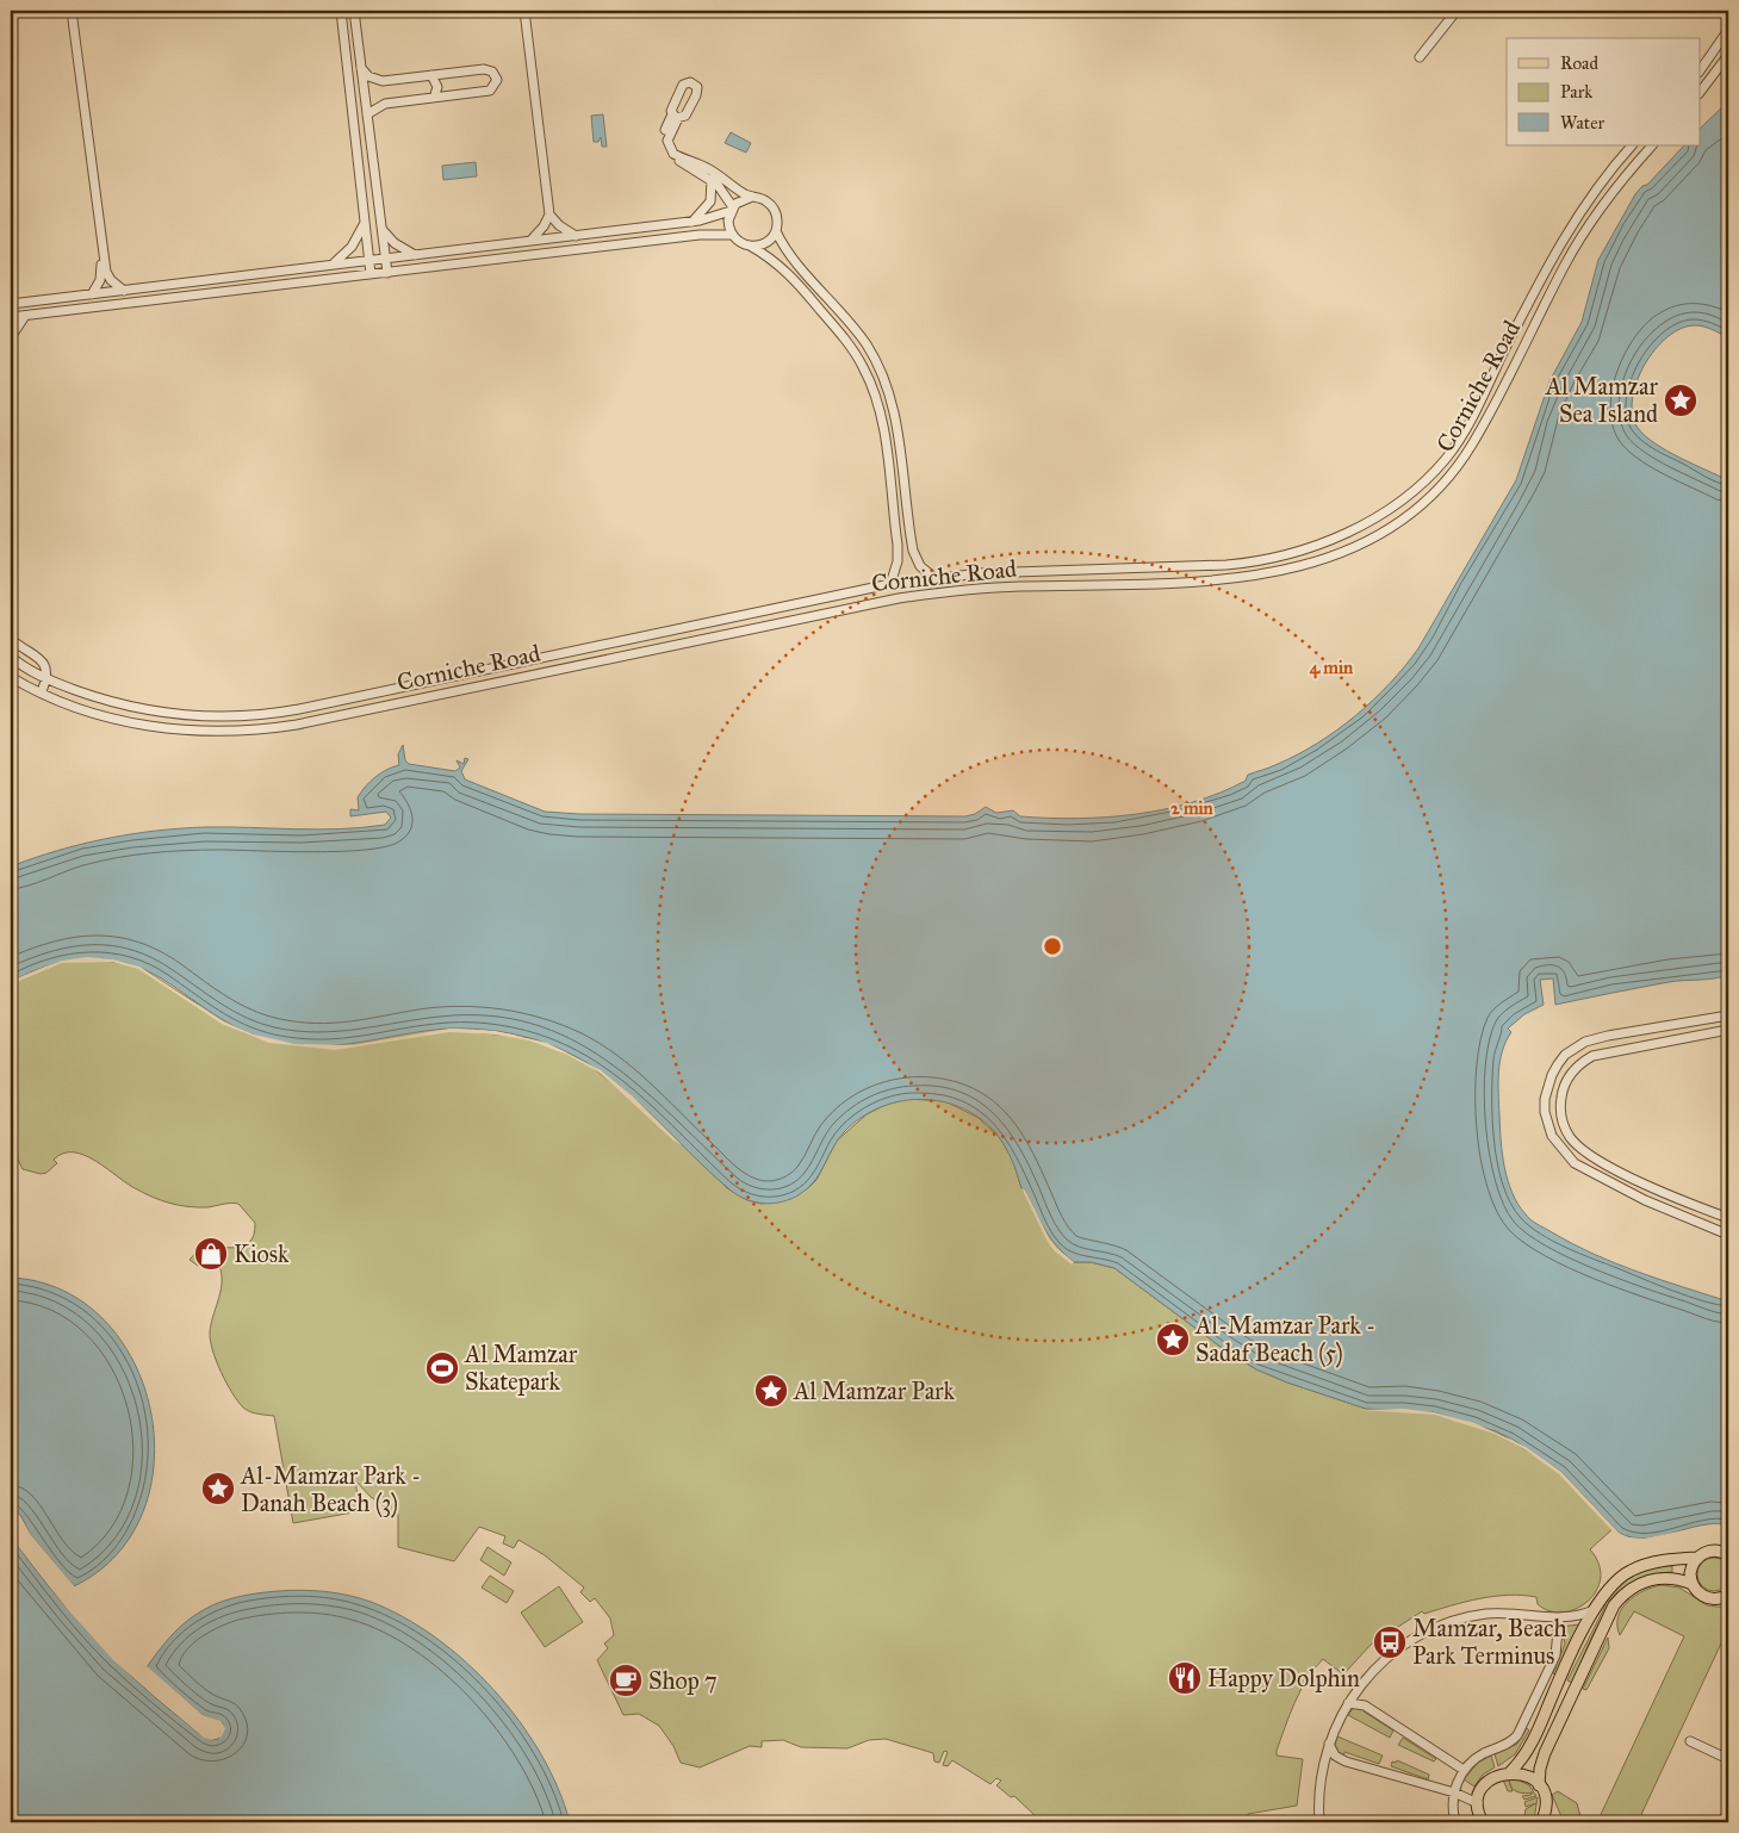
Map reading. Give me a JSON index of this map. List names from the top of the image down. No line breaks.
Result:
{"streets":{"street":["Corniche Road"]},"places":{"place":["Al Mamzar Sea Island","Al-Mamzar Park - Sadaf Beach (5)","Al Mamzar Park","Al-Mamzar Park - Danah Beach (3)"],"shop":["Kiosk"],"sports":["Al Mamzar Skatepark"],"bus stop":["Mamzar, Beach Park Terminus"],"restaurant":["Happy Dolphin"],"cafe":["Shop 7"]},"legend":["Road","Park","Water"],"rings":["4 min","2 min"]}
